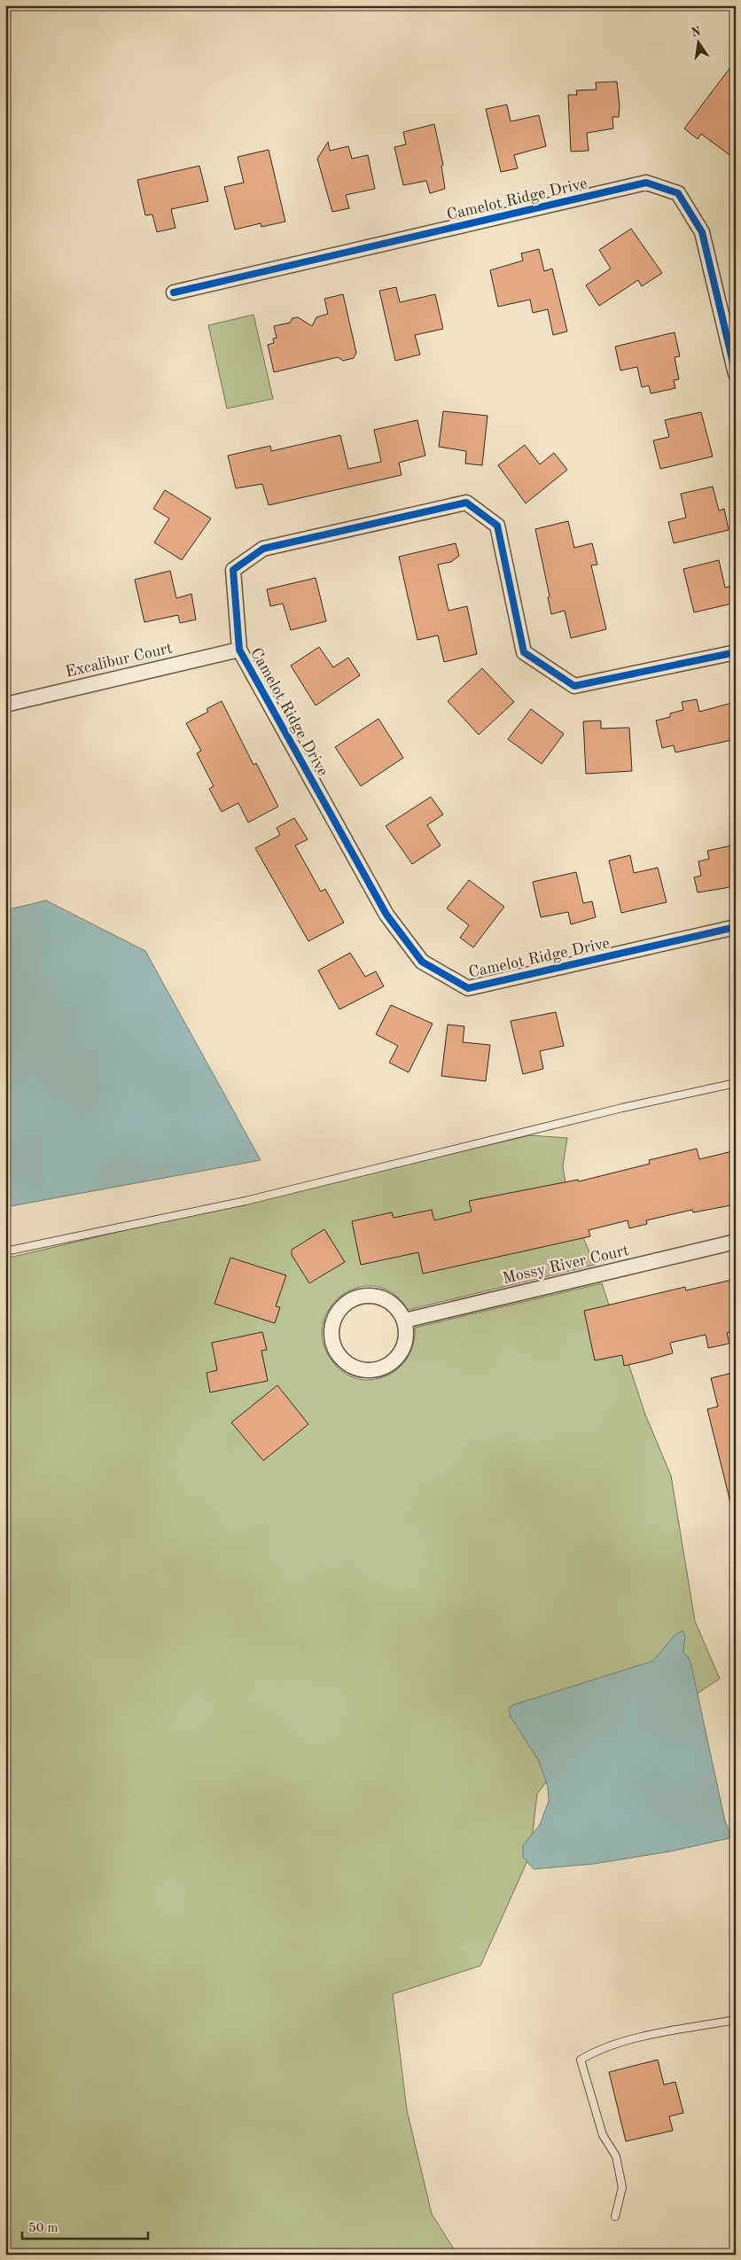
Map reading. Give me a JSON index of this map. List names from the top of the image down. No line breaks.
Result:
{"streets":{"street":["Camelot Ridge Drive","Excalibur Court","Mossy River Court"]},"crossings":[["Camelot Ridge Drive","Excalibur Court"]],"scale_bar":"50 m","north":"top"}
